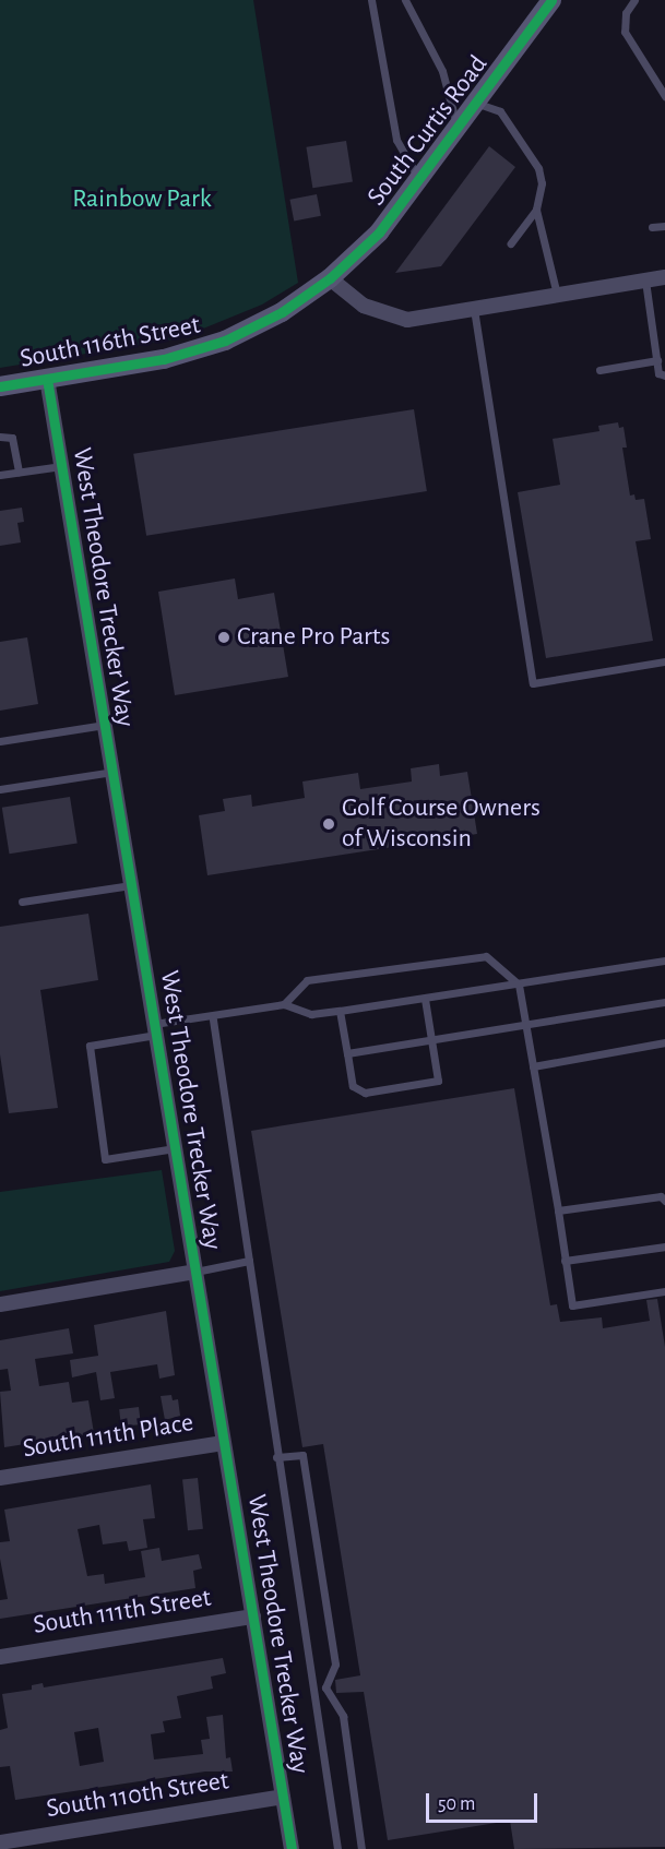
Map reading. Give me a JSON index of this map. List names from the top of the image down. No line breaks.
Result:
{"streets":{"street":["South Curtis Road","South 116th Street","West Theodore Trecker Way","South 111th Place","South 111th Street","South 110th Street"]},"crossings":[["South Curtis Road","South 116th Street"],["South 116th Street","West Theodore Trecker Way"],["West Theodore Trecker Way","South 111th Place"],["West Theodore Trecker Way","South 111th Street"],["West Theodore Trecker Way","South 110th Street"]],"parks":["Rainbow Park"],"places":["Crane Pro Parts","Golf Course Owners of Wisconsin"],"scale_bar":"50 m"}
